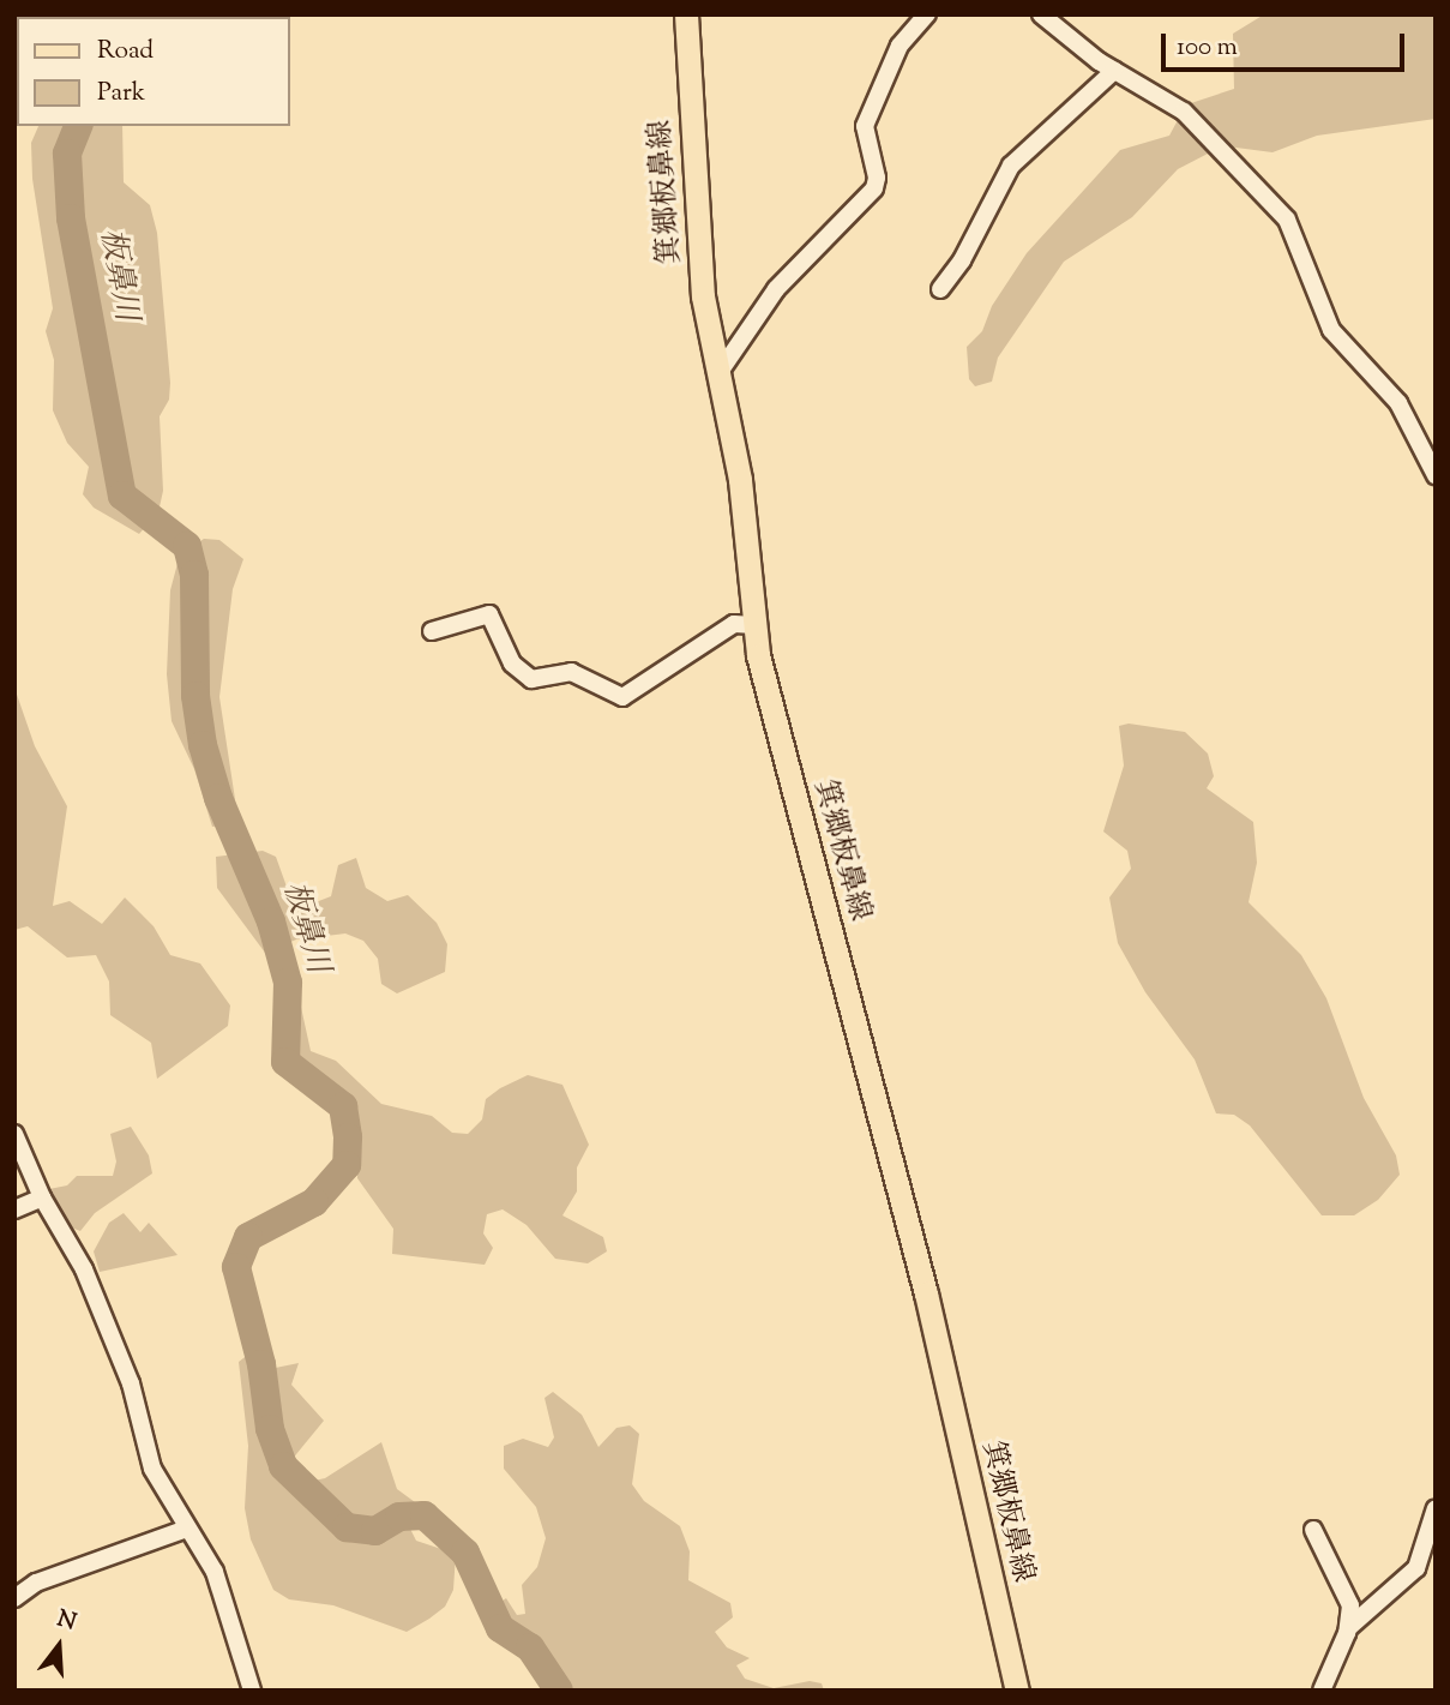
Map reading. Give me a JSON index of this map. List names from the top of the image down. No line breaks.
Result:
{"streets":{"main road":["箕郷板鼻線"]},"water":["板鼻川"],"legend":["Road","Park"],"scale_bar":"100 m","north":"top"}
